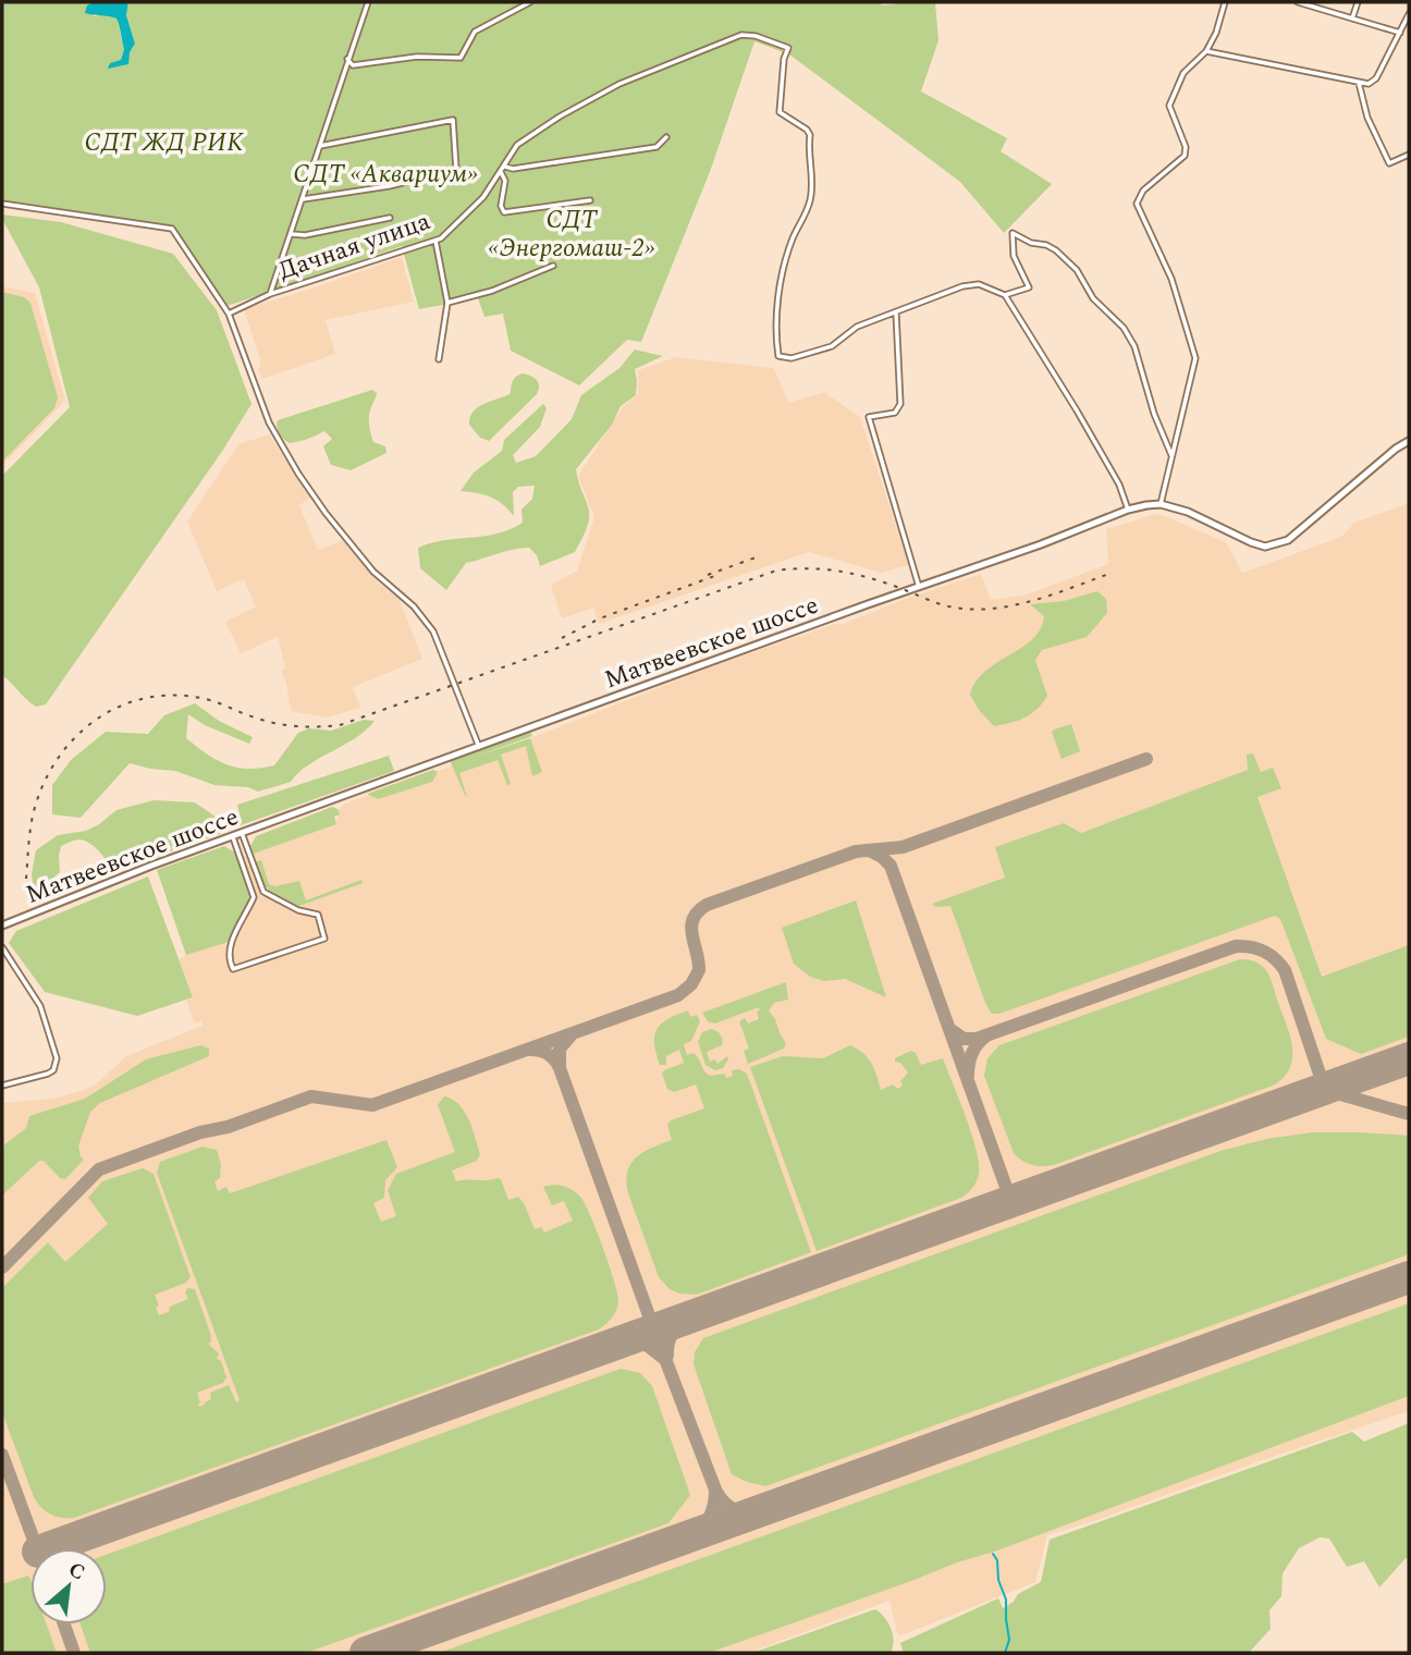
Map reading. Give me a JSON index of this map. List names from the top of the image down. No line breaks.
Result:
{"streets":{"main road":["Матвеевское шоссе"],"street":["Дачная улица"]},"parks":["СДТ ЖД РИК","СДТ «Аквариум»","СДТ «Энергомаш-2»"],"north":"top right"}
